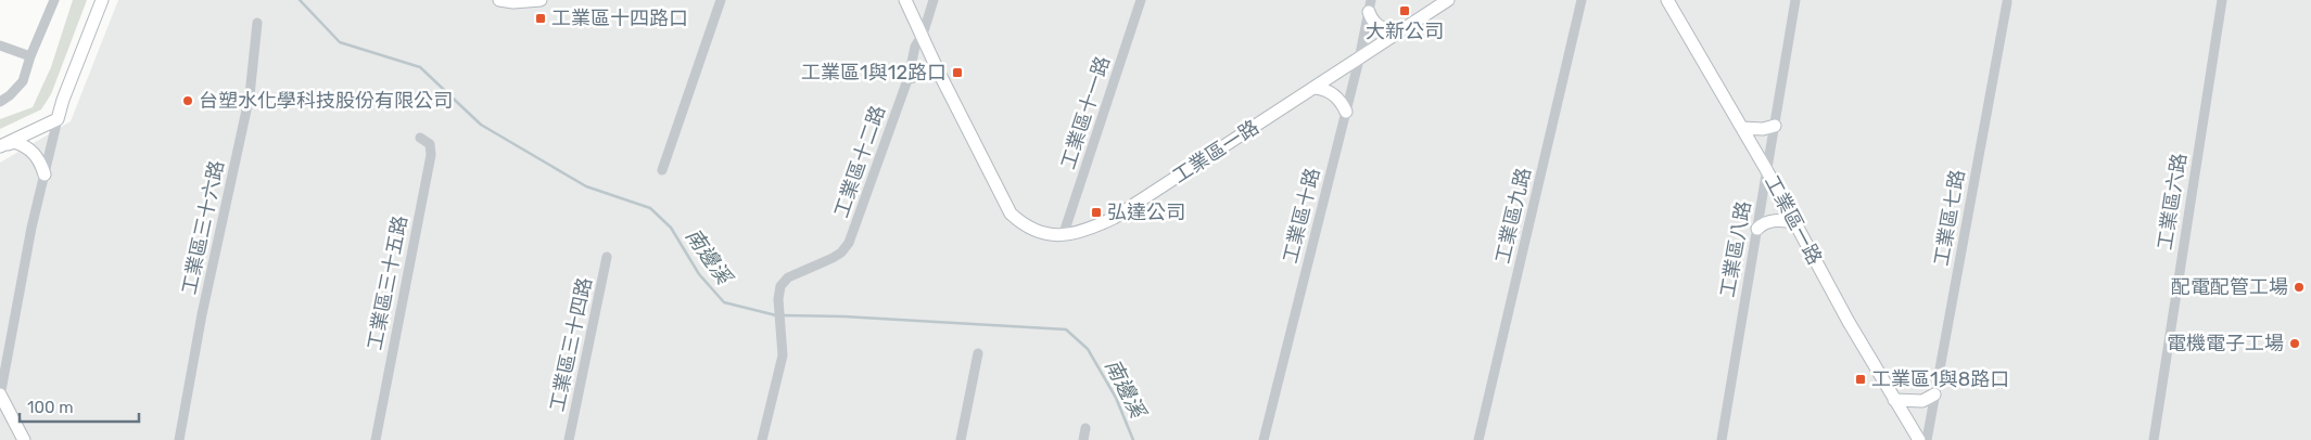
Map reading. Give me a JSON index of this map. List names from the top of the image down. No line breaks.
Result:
{"streets":{"street":["工業區十一路","工業區一路","工業區十二路","工業區六路","工業區十路","工業區九路","工業區七路","工業區三十六路","工業區八路","工業區三十五路","工業區三十四路"]},"crossings":[["工業區十一路","工業區一路"],["工業區一路","工業區十二路"],["工業區一路","工業區十路"],["工業區一路","工業區八路"]],"water":["南邊溪"],"places":{"transit":["大新公司","工業區十四路口","工業區1與12路口","弘達公司","工業區1與8路口"],"other":["台塑水化學科技股份有限公司","配電配管工場","電機電子工場"]},"scale_bar":"100 m"}
